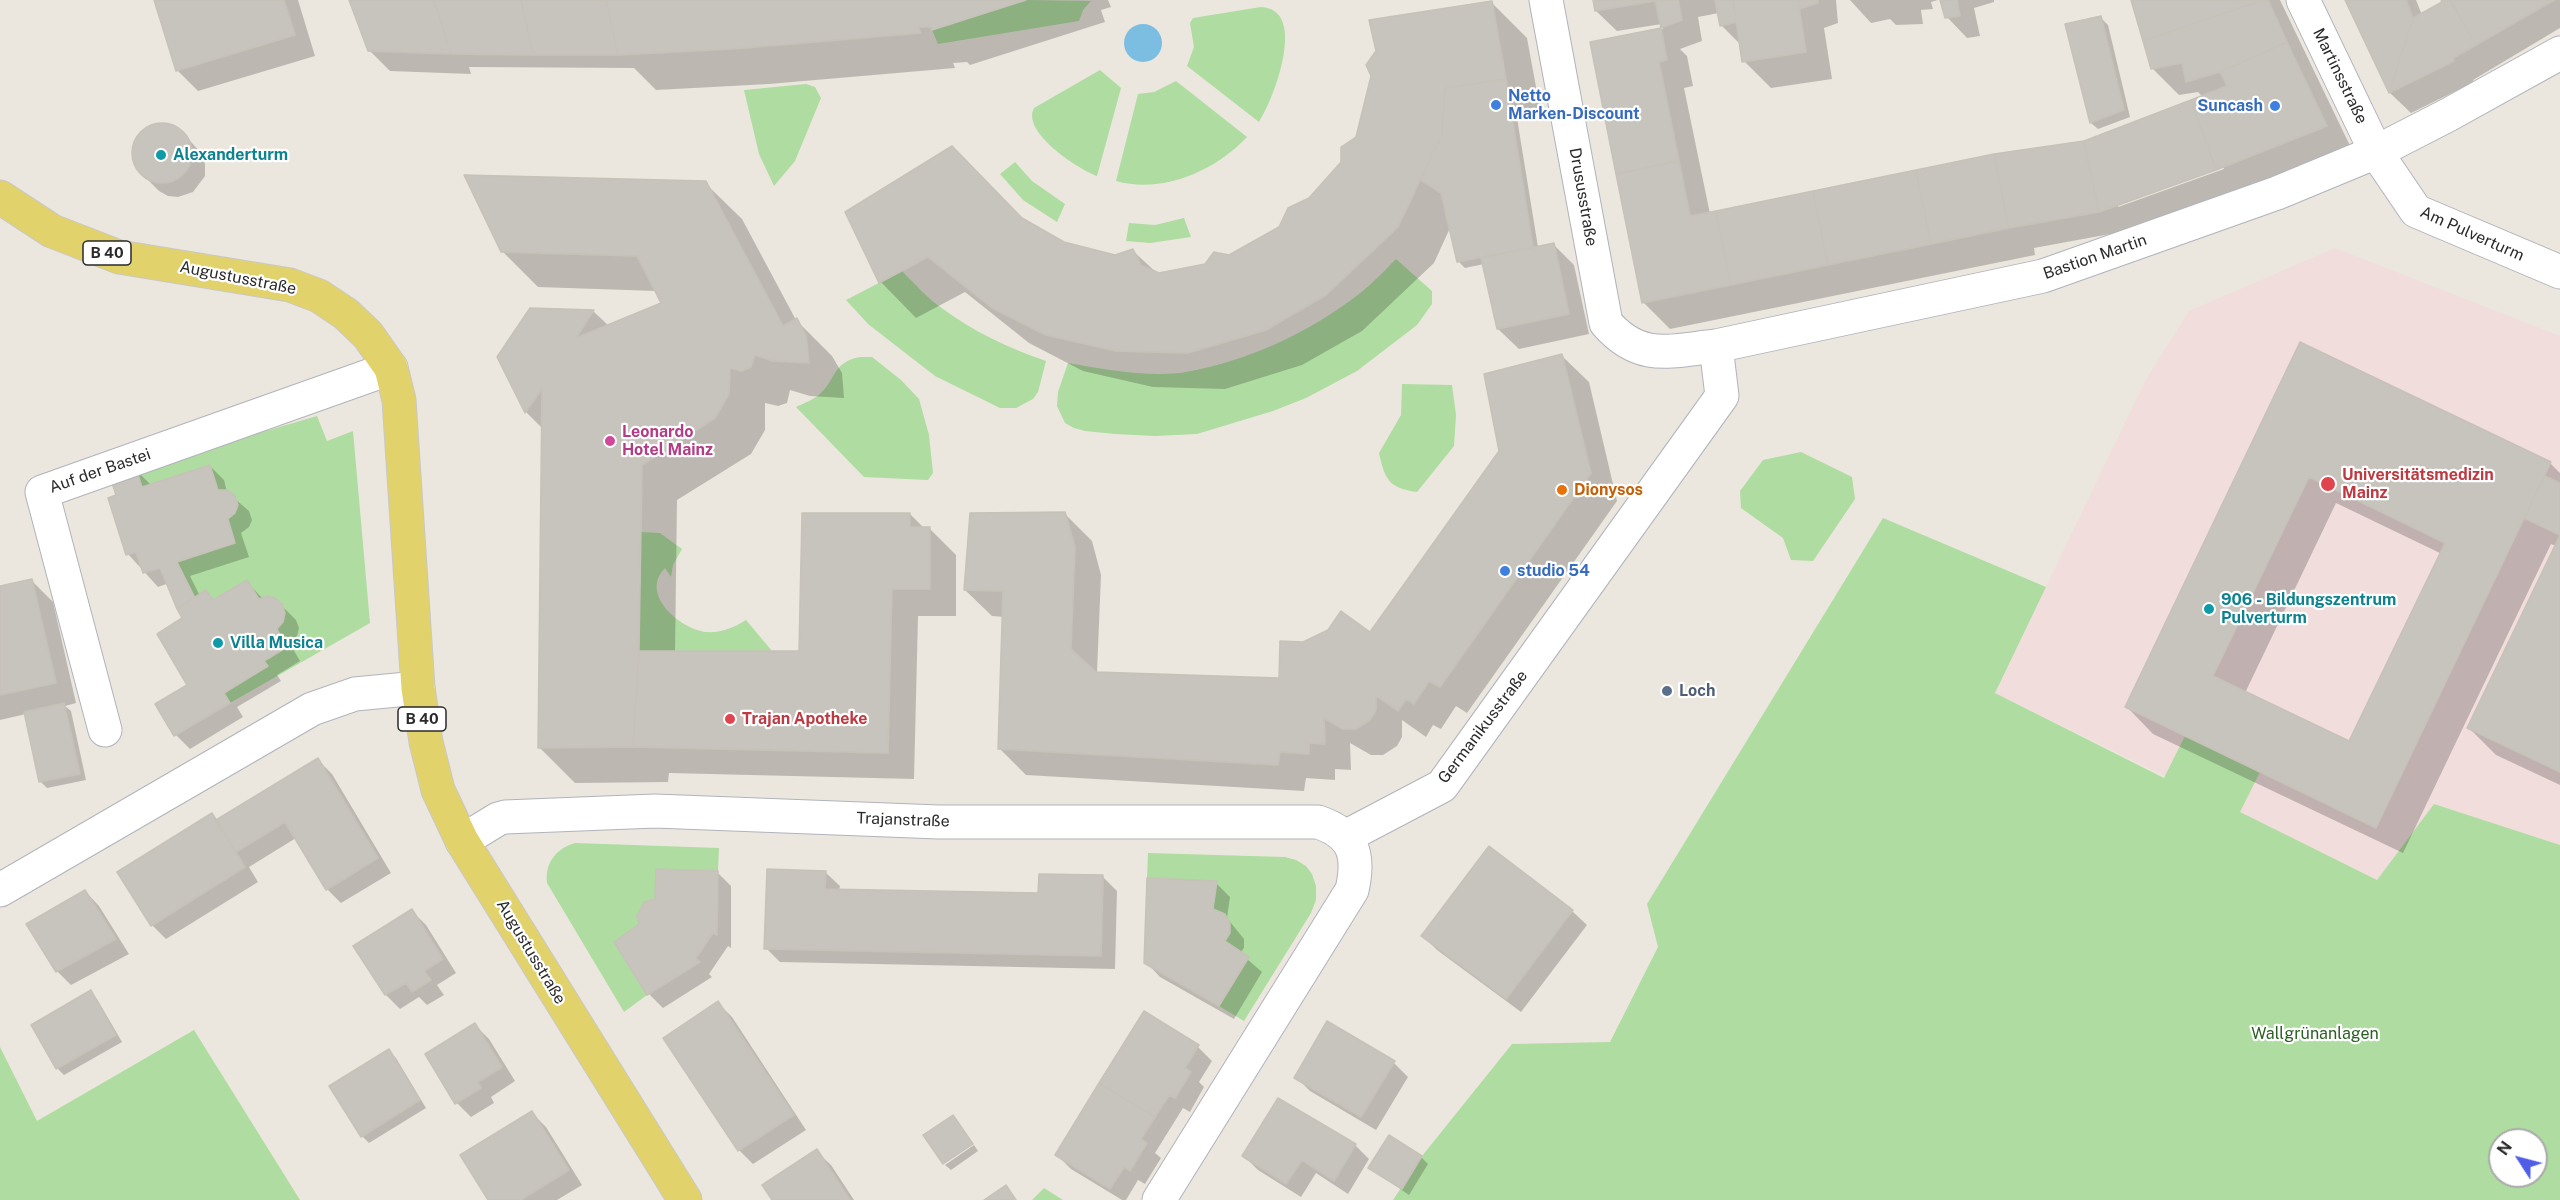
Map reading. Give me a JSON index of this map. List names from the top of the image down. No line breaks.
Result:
{"streets":{"main road":["B 40","Augustusstraße"],"street":["Martinsstraße","Drususstraße","Am Pulverturm","Bastion Martin","Auf der Bastei","Germanikusstraße","Trajanstraße"]},"crossings":[["Martinsstraße","Am Pulverturm"],["Martinsstraße","Bastion Martin"],["Drususstraße","Bastion Martin"],["Am Pulverturm","Bastion Martin"],["Bastion Martin","Germanikusstraße"],["Augustusstraße","Auf der Bastei"],["Augustusstraße","Trajanstraße"],["Germanikusstraße","Trajanstraße"]],"parks":["Wallgrünanlagen"],"places":["Netto Marken-Discount","Suncash","Alexanderturm","Leonardo Hotel Mainz","Universitätsmedizin Mainz","Dionysos","studio 54","906 - Bildungszentrum Pulverturm","Villa Musica","Loch","Trajan Apotheke"],"north":"top left"}
